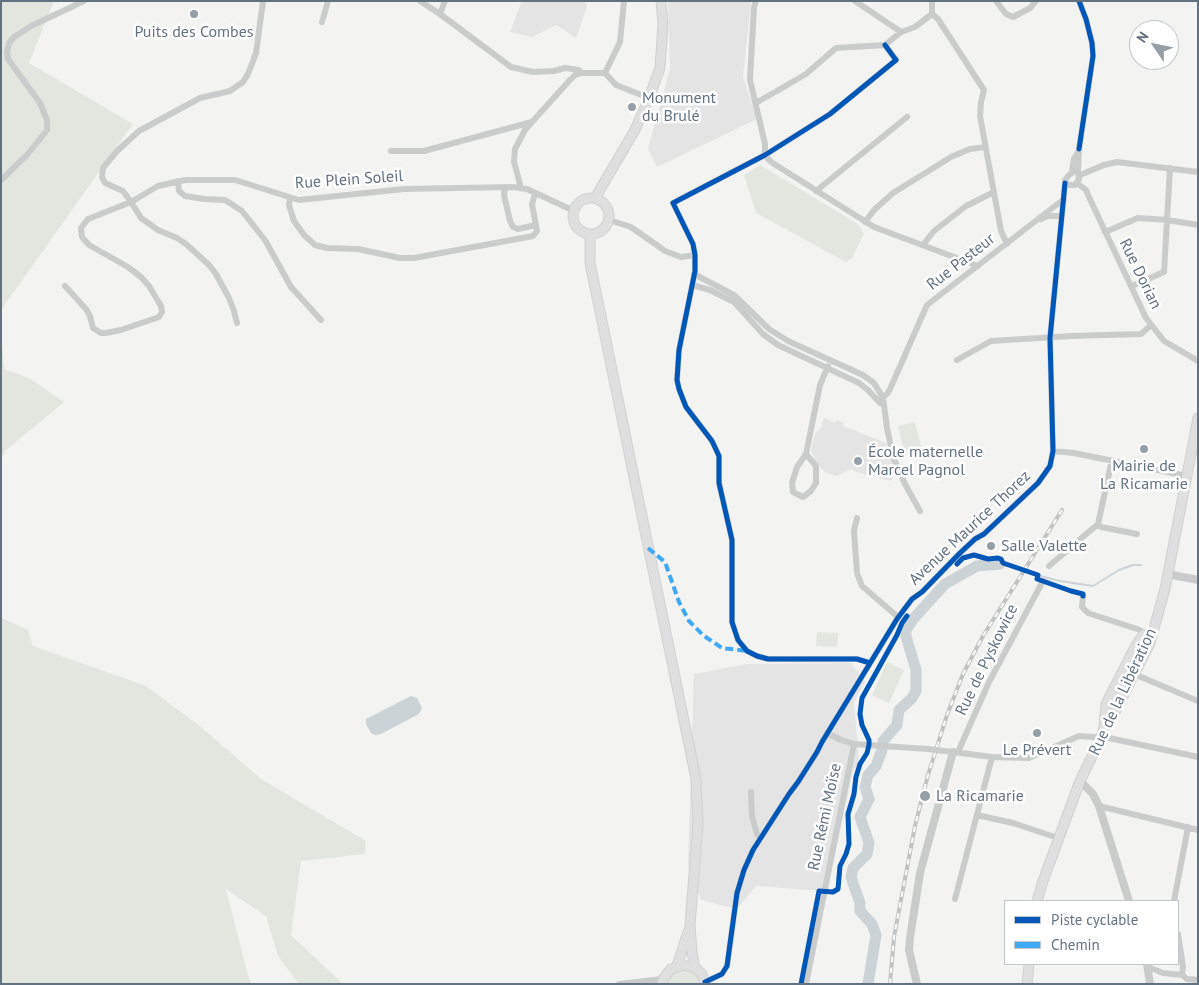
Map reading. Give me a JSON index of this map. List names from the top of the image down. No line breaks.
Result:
{"streets":{"main road":["Rue de la Libération"],"street":["Rue Plein Soleil","Rue Pasteur","Rue Dorian","Avenue Maurice Thorez","Rue de Pyskowice","Rue Rémi Moïse"]},"crossings":[["Rue Pasteur","Avenue Maurice Thorez"],["Rue Dorian","Avenue Maurice Thorez"]],"places":["Puits des Combes","Monument du Brulé","Mairie de La Ricamarie","École maternelle Marcel Pagnol","Salle Valette","Le Prévert","La Ricamarie"],"legend":["Piste cyclable","Chemin"],"north":"top left"}
